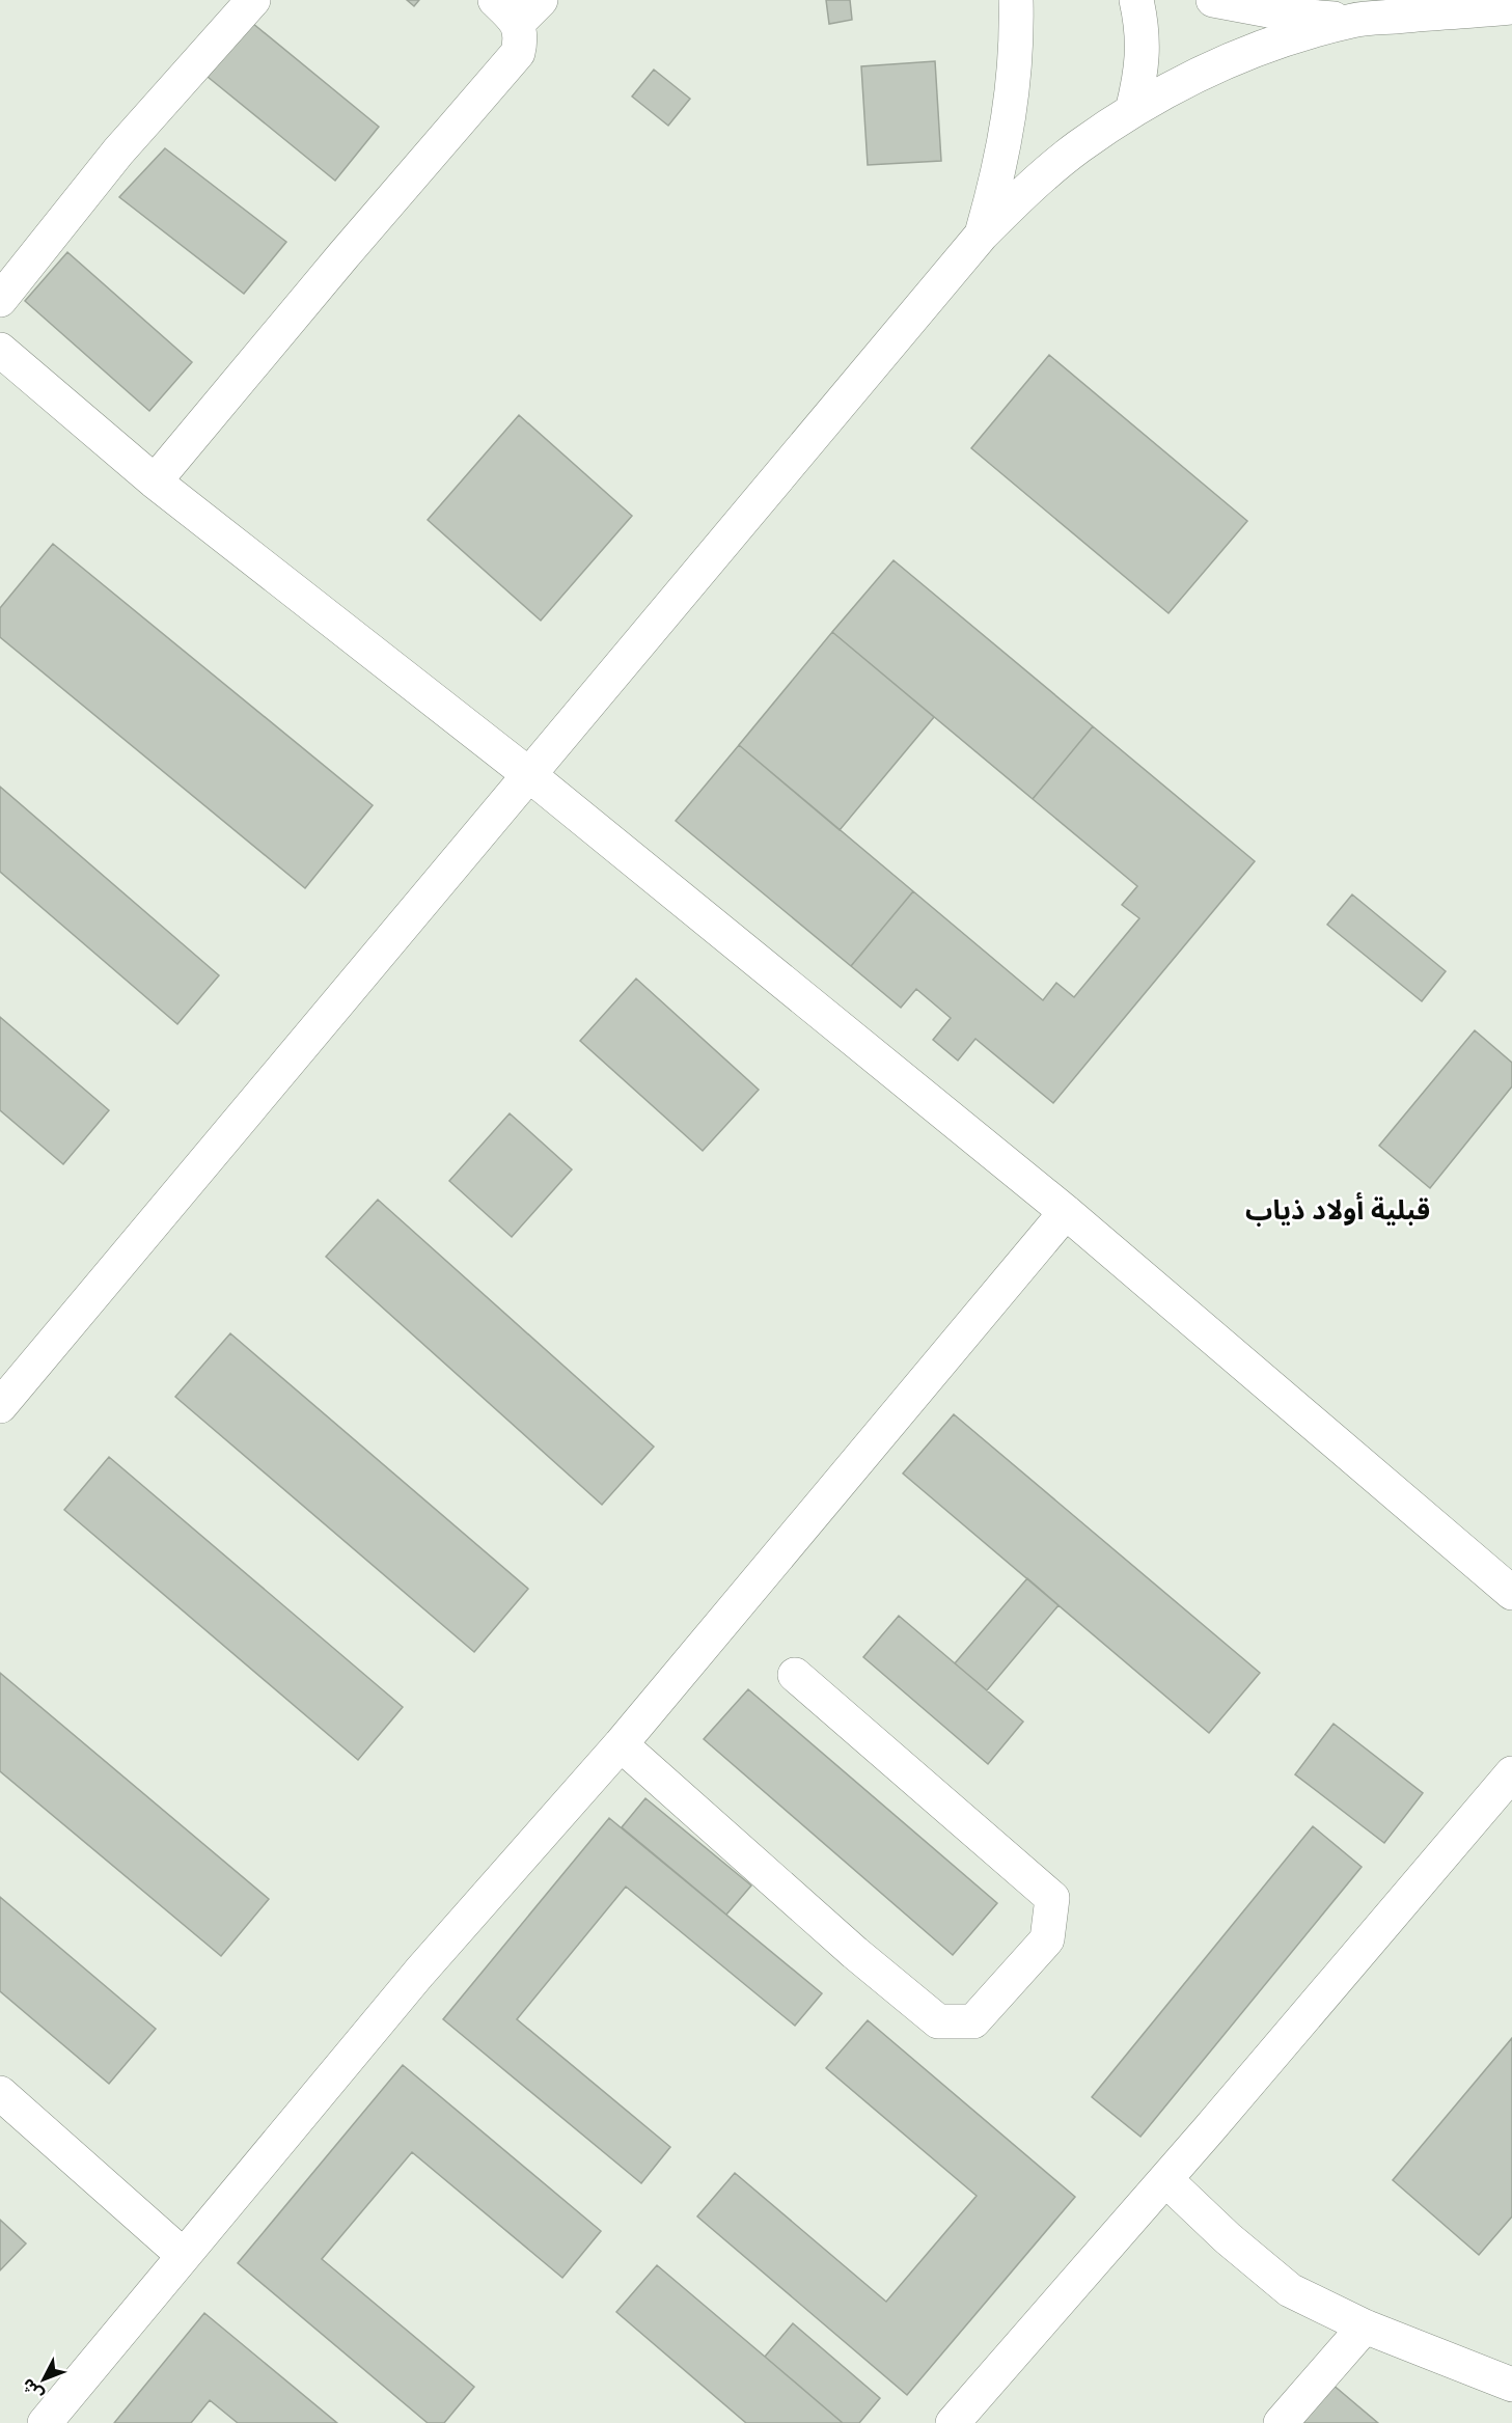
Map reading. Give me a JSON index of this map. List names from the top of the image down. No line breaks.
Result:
{"districts":["قبلية أولاد ذياب"],"north":"bottom left"}
